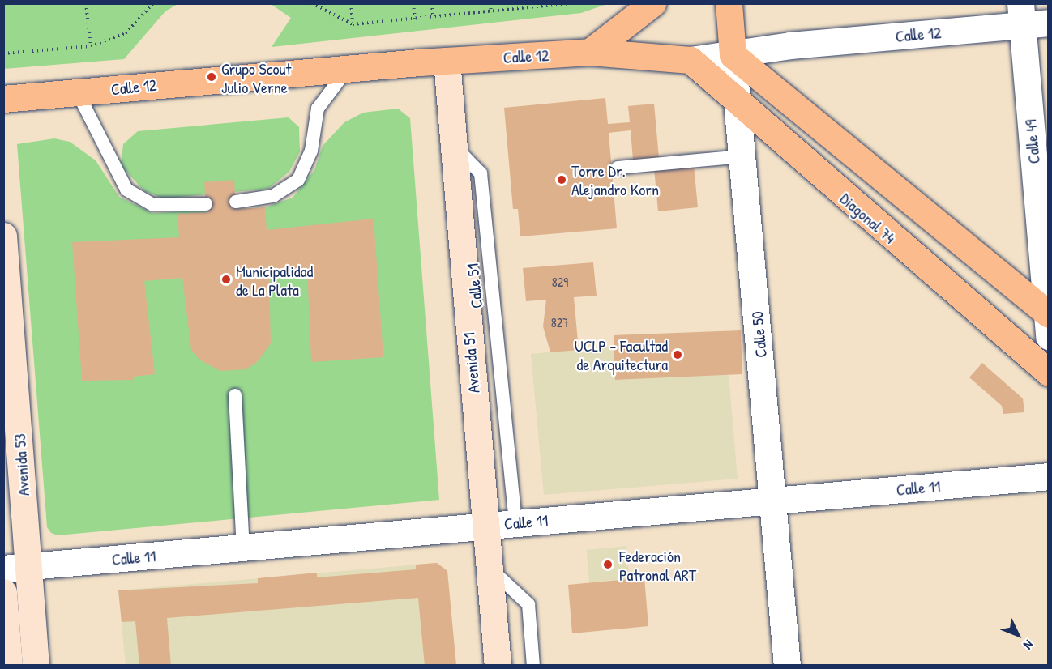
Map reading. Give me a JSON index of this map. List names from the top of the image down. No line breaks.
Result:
{"streets":{"main road":["Calle 12","Diagonal 74","Calle 50"],"street":["Calle 49","Avenida 51","Avenida 53","Calle 11"],"lane":["Calle 51"]},"crossings":[["Calle 12","Calle 49"],["Calle 12","Diagonal 74"],["Calle 12","Calle 50"],["Calle 12","Avenida 51"],["Diagonal 74","Calle 50"],["Calle 51","Avenida 51"],["Calle 51","Calle 11"],["Calle 50","Calle 11"],["Avenida 51","Calle 11"],["Avenida 53","Calle 11"]],"places":["Grupo Scout Julio Verne","Torre Dr. Alejandro Korn","Municipalidad de La Plata","UCLP - Facultad de Arquitectura","Federación Patronal ART"],"house_numbers":["829","827"],"north":"bottom right"}
